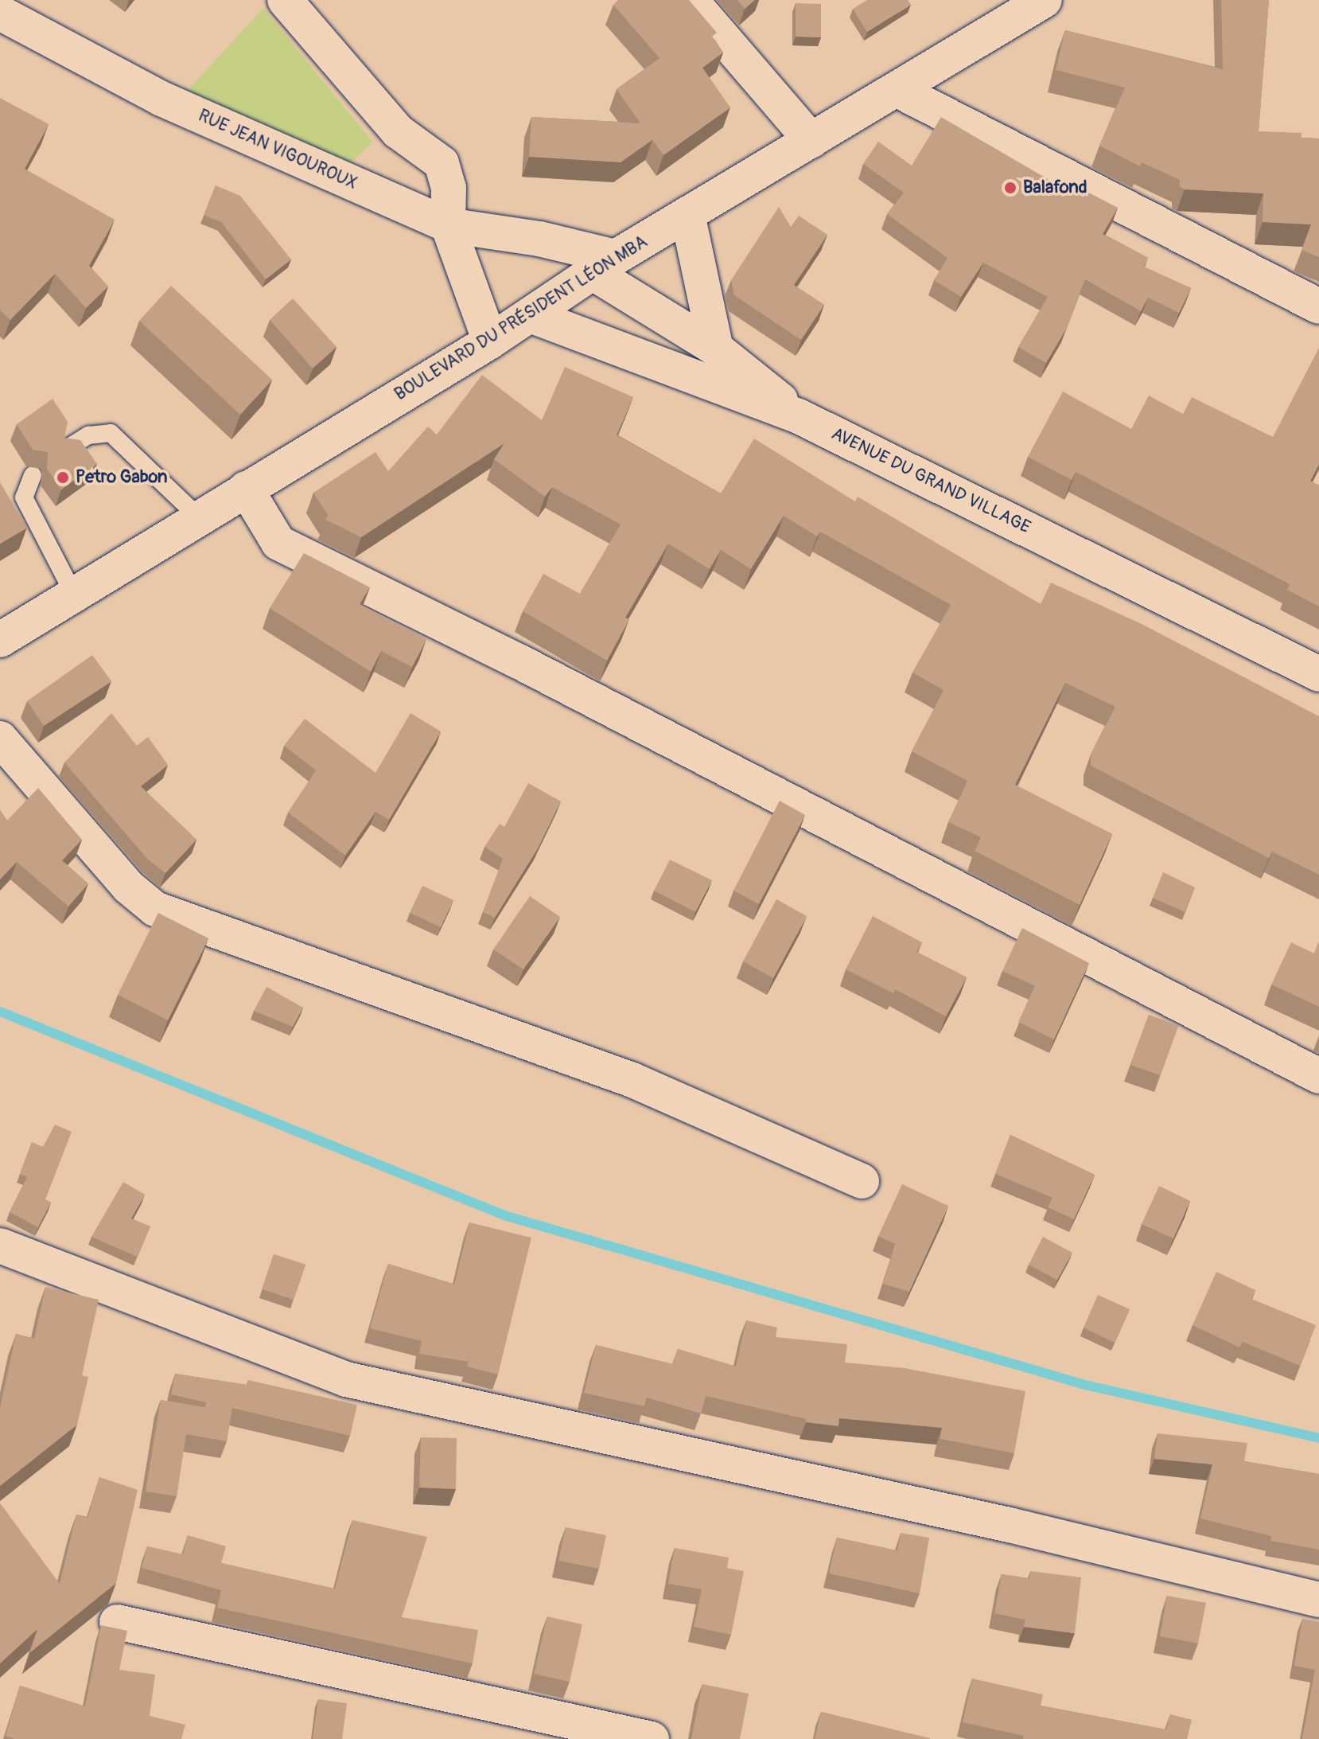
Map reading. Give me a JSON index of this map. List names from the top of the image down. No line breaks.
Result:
{"streets":{"street":["RUE JEAN VIGOUROUX","BOULEVARD DU PRÉSIDENT LÉON MBA","AVENUE DU GRAND VILLAGE"]},"crossings":[["RUE JEAN VIGOUROUX","BOULEVARD DU PRÉSIDENT LÉON MBA"],["RUE JEAN VIGOUROUX","AVENUE DU GRAND VILLAGE"],["BOULEVARD DU PRÉSIDENT LÉON MBA","AVENUE DU GRAND VILLAGE"]],"places":["Balafond","Petro Gabon"]}
